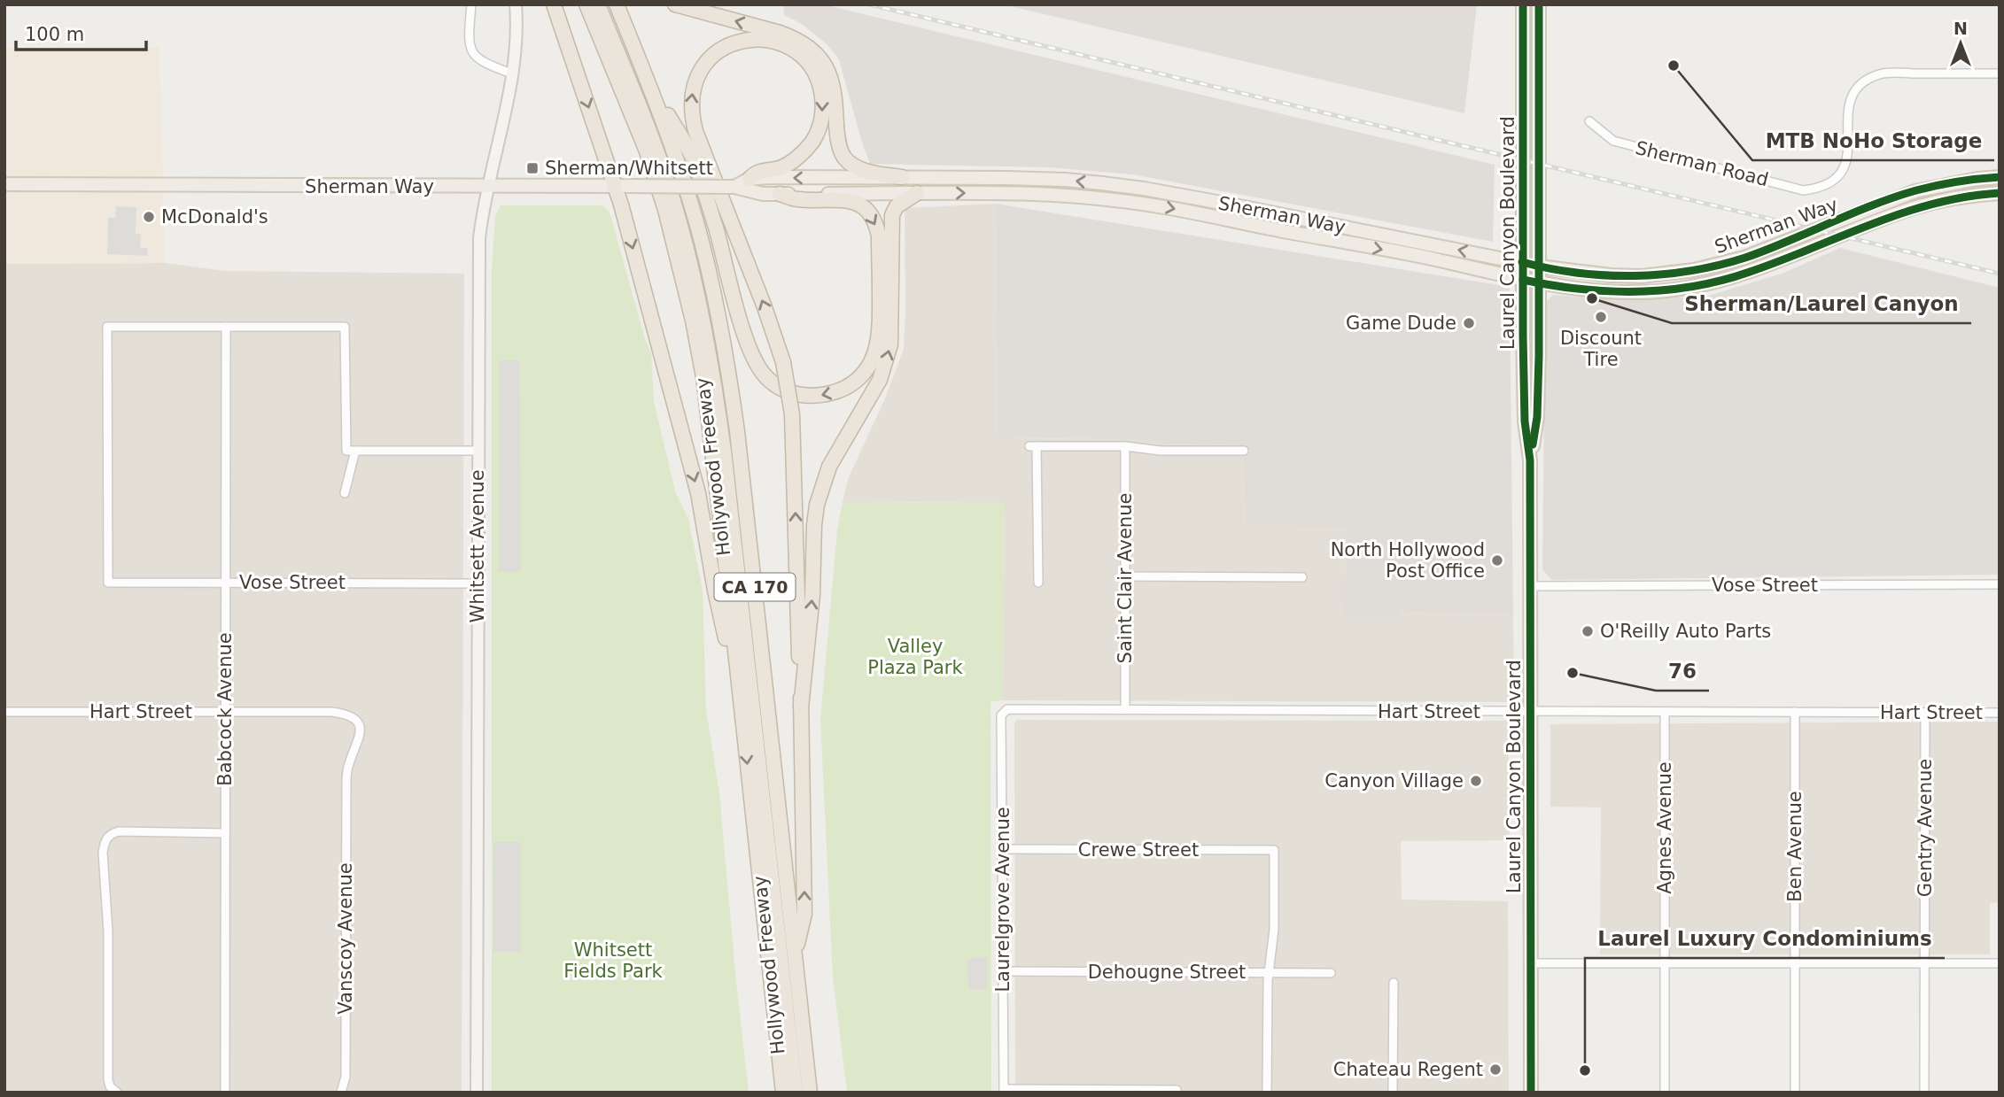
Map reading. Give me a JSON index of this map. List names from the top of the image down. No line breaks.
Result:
{"streets":{"highway":["Hollywood Freeway","CA 170"],"main road":["Sherman Way","Laurel Canyon Boulevard","Whitsett Avenue"],"street":["Sherman Road","Saint Clair Avenue","Vose Street","Babcock Avenue","Hart Street","Agnes Avenue","Gentry Avenue","Ben Avenue","Crewe Street","Laurelgrove Avenue","Vanscoy Avenue","Dehougne Street"]},"crossings":[["Sherman Way","Laurel Canyon Boulevard"],["Sherman Way","Whitsett Avenue"],["Laurel Canyon Boulevard","Vose Street"],["Laurel Canyon Boulevard","Hart Street"],["Whitsett Avenue","Vose Street"],["Saint Clair Avenue","Hart Street"],["Vose Street","Babcock Avenue"],["Babcock Avenue","Hart Street"],["Hart Street","Agnes Avenue"],["Hart Street","Gentry Avenue"],["Hart Street","Ben Avenue"],["Hart Street","Laurelgrove Avenue"],["Hart Street","Vanscoy Avenue"],["Crewe Street","Laurelgrove Avenue"],["Crewe Street","Dehougne Street"],["Laurelgrove Avenue","Dehougne Street"]],"parks":["Valley Plaza Park","Whitsett Fields Park"],"places":{"other":["MTB NoHo Storage","McDonald's","Sherman/Laurel Canyon","Discount Tire","Game Dude","North Hollywood Post Office","O'Reilly Auto Parts","76","Canyon Village","Chateau Regent","Laurel Luxury Condominiums"],"transit":["Sherman/Whitsett"]},"scale_bar":"100 m","north":"top"}
